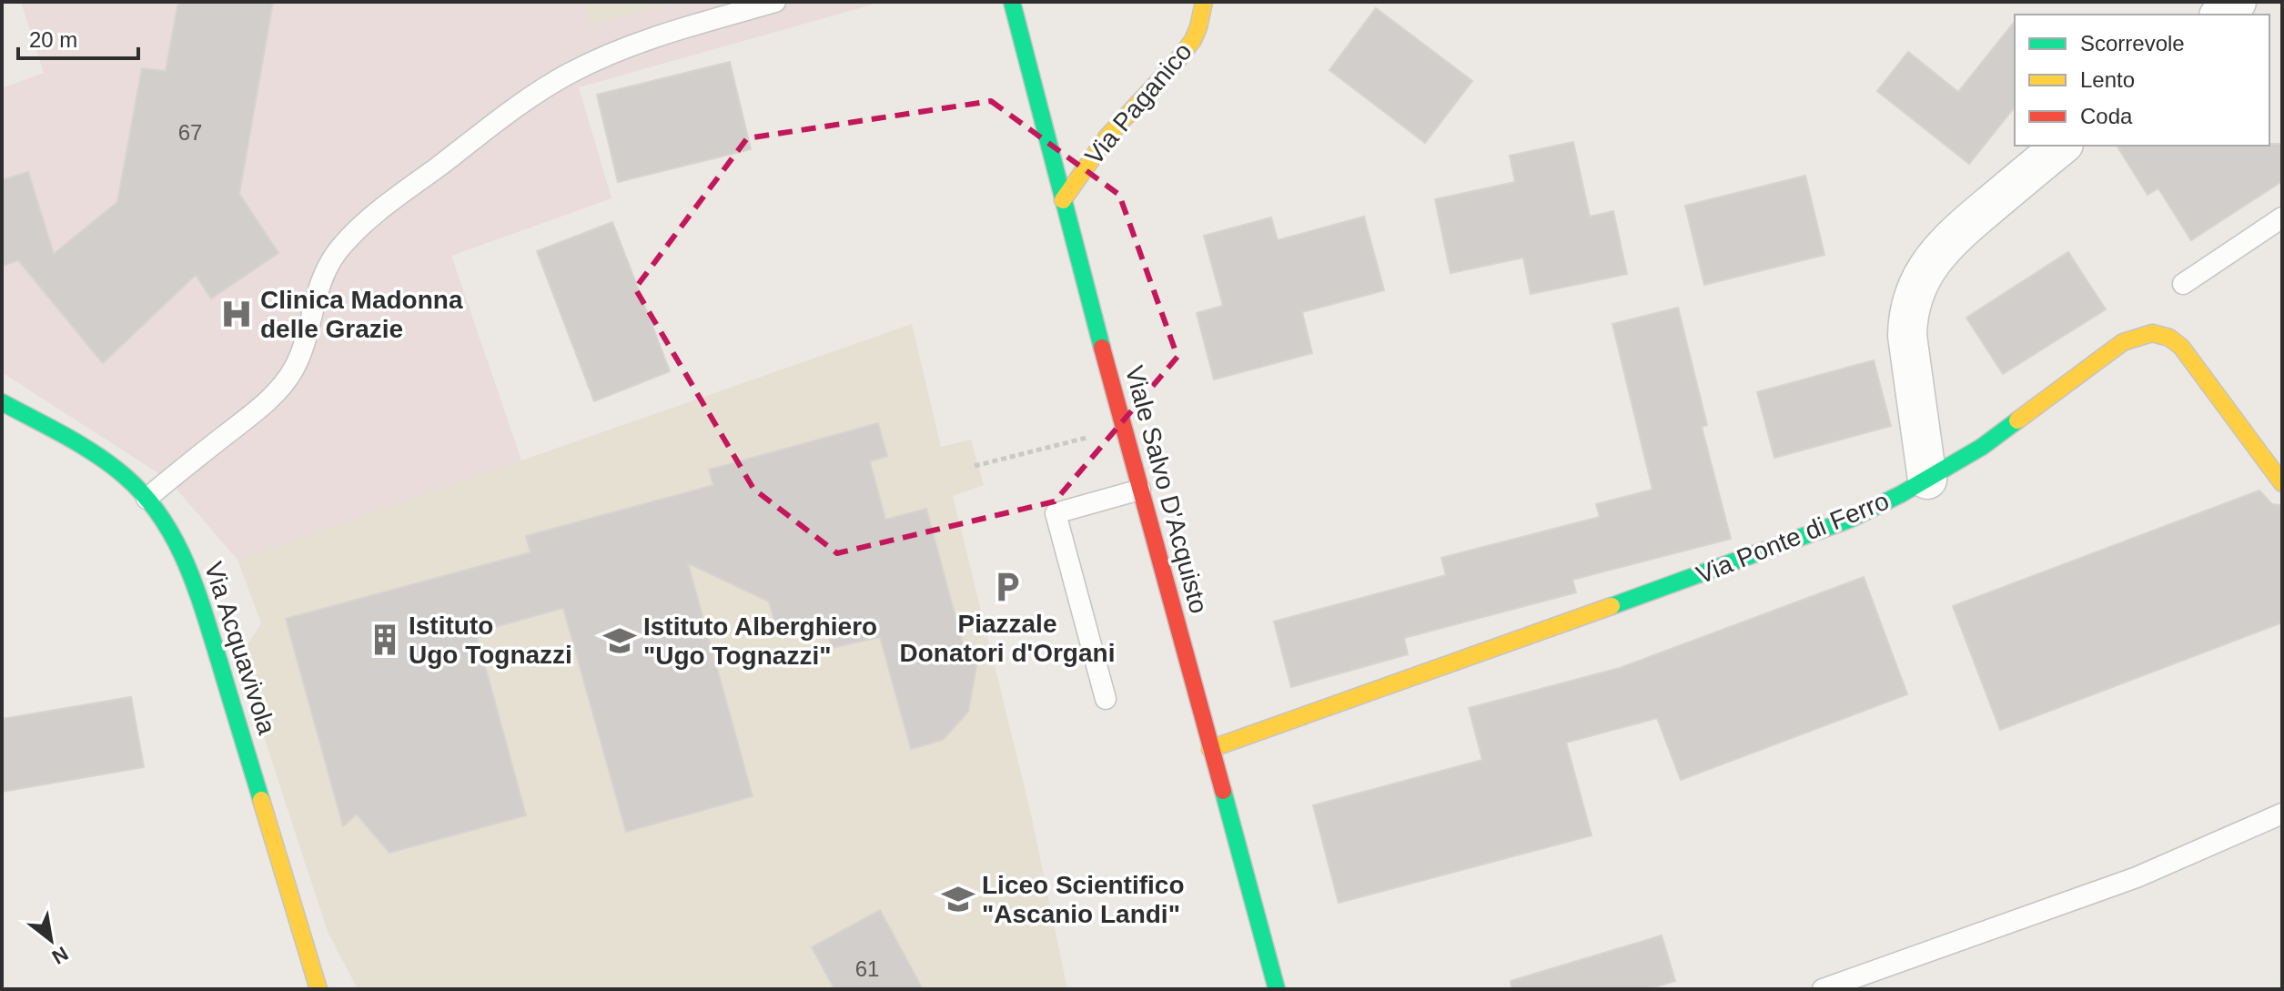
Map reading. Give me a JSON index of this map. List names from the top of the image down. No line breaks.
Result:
{"streets":{"street":["Via Paganico","Viale Salvo D'Acquisto","Via Ponte di Ferro","Via Acquavivola"]},"crossings":[["Via Paganico","Viale Salvo D'Acquisto"],["Viale Salvo D'Acquisto","Via Ponte di Ferro"]],"places":{"hospital":["Clinica Madonna delle Grazie"],"parking":["Piazzale Donatori d'Organi"],"building":["Istituto Ugo Tognazzi"],"school or university":["Istituto Alberghiero \"Ugo Tognazzi\"","Liceo Scientifico \"Ascanio Landi\""]},"house_numbers":["67","61"],"legend":["Scorrevole","Lento","Coda"],"scale_bar":"20 m","north":"bottom right"}
